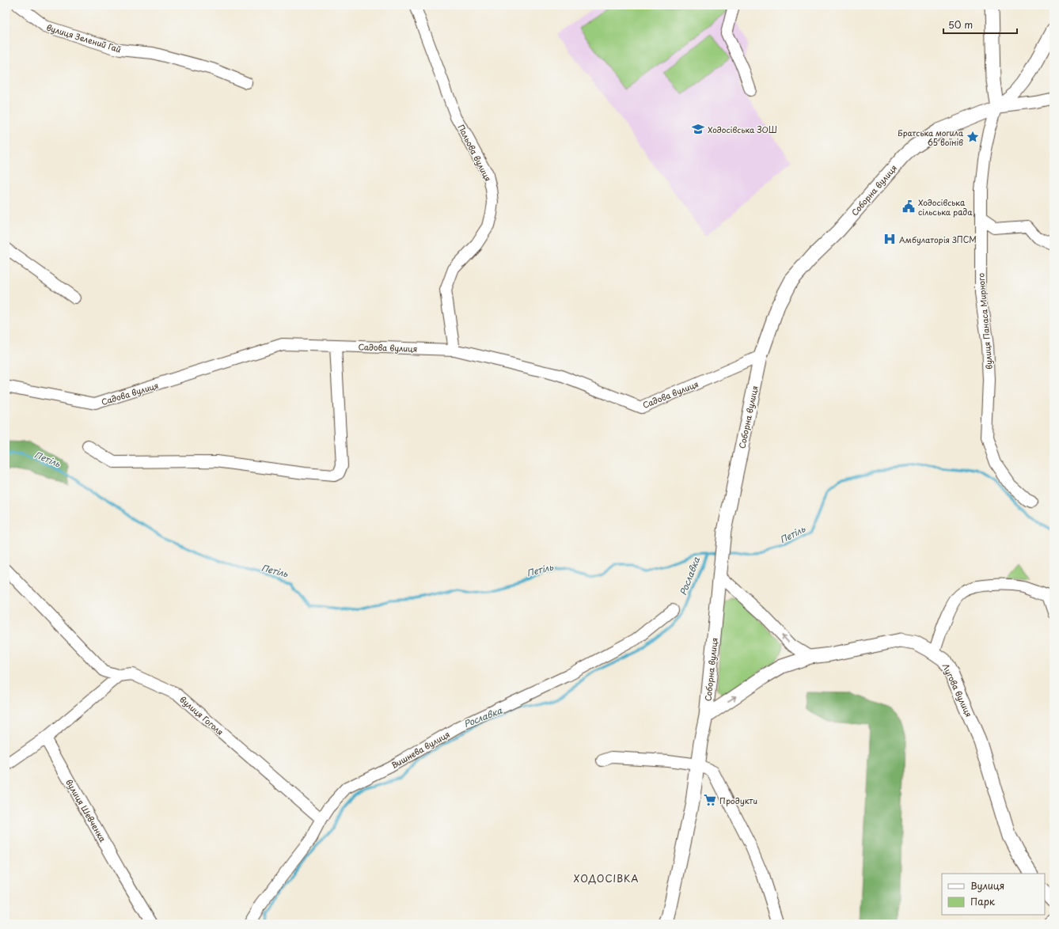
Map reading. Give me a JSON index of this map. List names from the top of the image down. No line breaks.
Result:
{"streets":{"street":["вулиця Зелений Гай","Польова вулиця","Соборна вулиця","вулиця Панаса Мирного","Садова вулиця","Лугова вулиця","вулиця Гоголя","Вишнева вулиця","вулиця Шевченка"]},"crossings":[["Польова вулиця","Садова вулиця"],["Соборна вулиця","вулиця Панаса Мирного"],["Соборна вулиця","Садова вулиця"],["Соборна вулиця","Лугова вулиця"],["вулиця Гоголя","Вишнева вулиця"]],"districts":["ХОДОСІВКА"],"water":["Петіль","Рославка"],"places":{"school or university":["Ходосівська ЗОШ"],"place":["Братська могила 65 воїнів"],"public building":["Ходосівська сільська рада"],"hospital":["Амбулаторія ЗПСМ"],"supermarket":["Продукти"]},"legend":["Вулиця","Парк"],"scale_bar":"50 m"}
